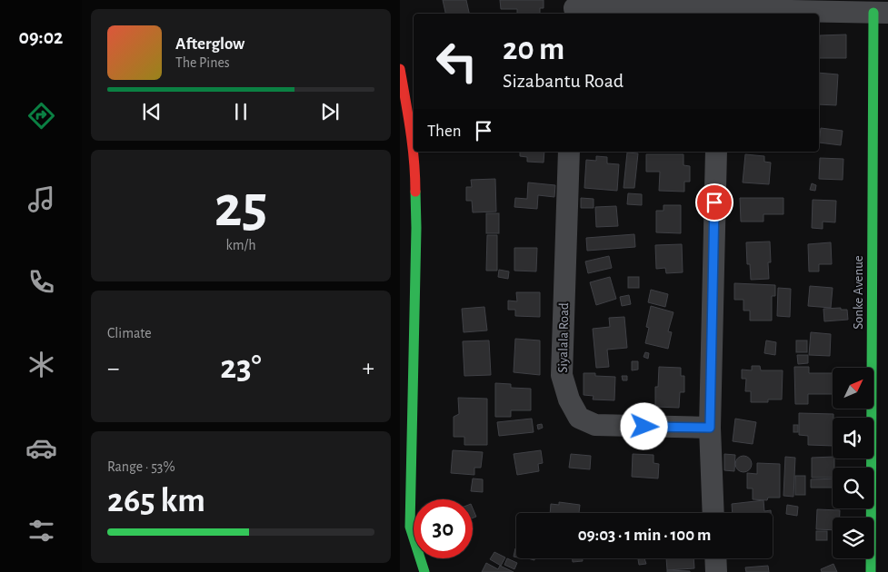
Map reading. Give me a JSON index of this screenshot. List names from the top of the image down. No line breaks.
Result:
{"streets":{"street":["Sonke Avenue","Siyalala Road"]},"north":"top right","page":{"tabs":"09:02","turn":["20 m","Sizabantu Road"],"song":["Afterglow","The Pines"],"then":"Then","tile":[["25","km/h"],"Climate",["Range · 53%","265 km"]],"heat":["−","23°","+"],"limit":"30","trip":"09:03 · 1 min · 100 m"}}
